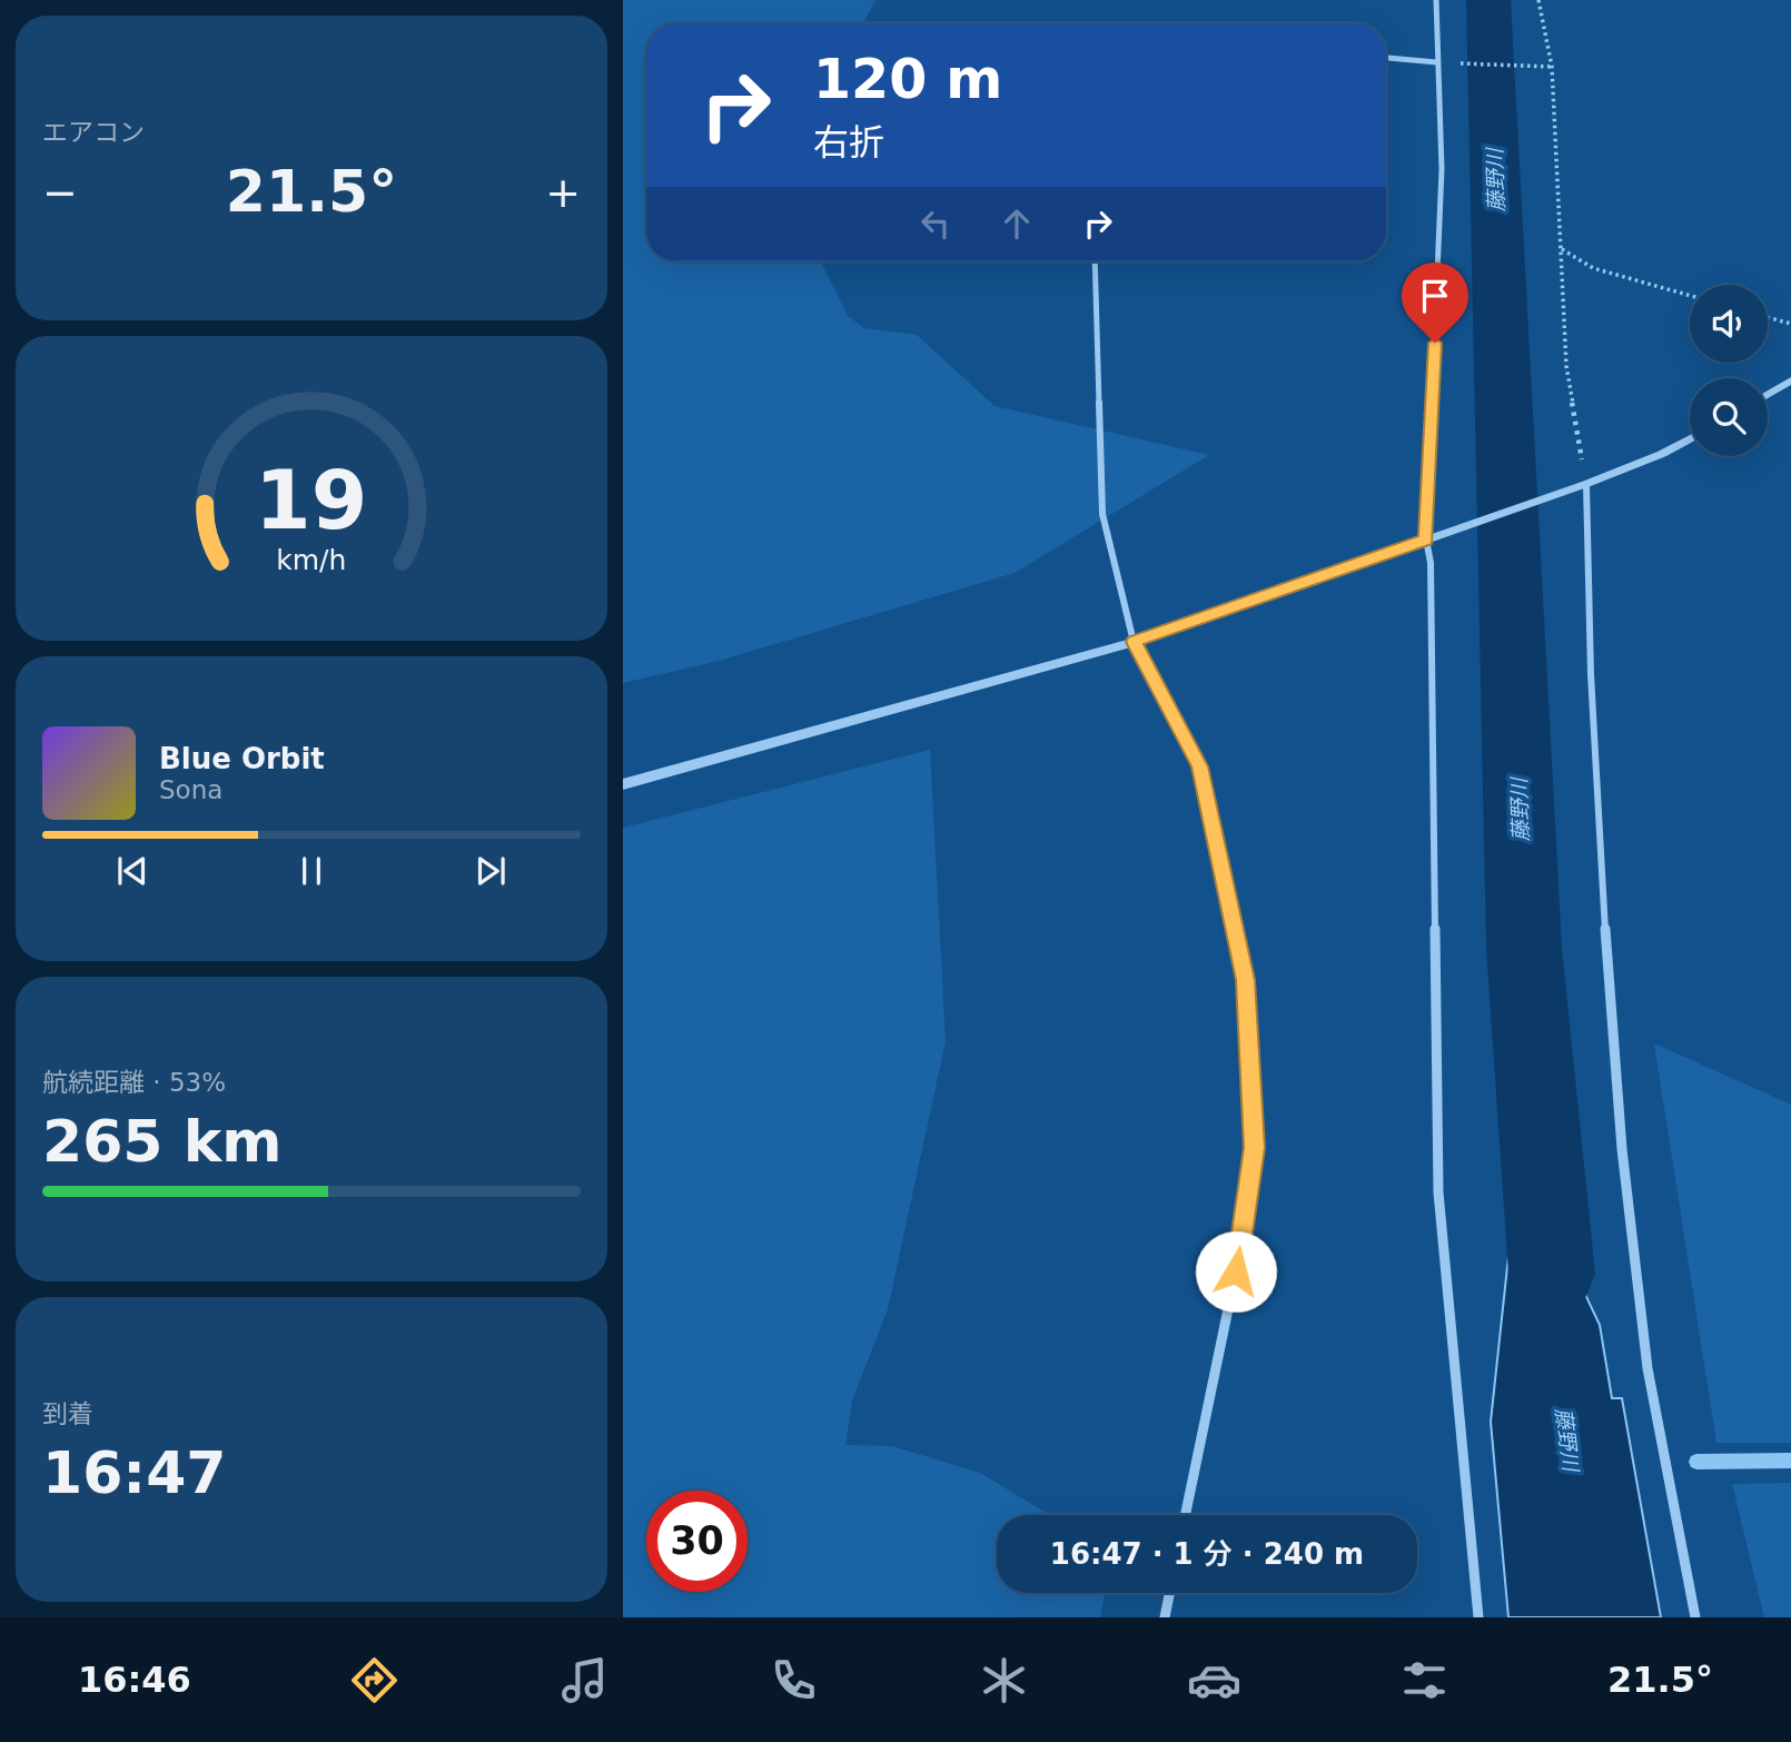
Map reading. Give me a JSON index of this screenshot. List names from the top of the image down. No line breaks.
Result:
{"water":["藤野川"],"page":{"tile":["エアコン",["航続距離 · 53%","265 km"],["到着","16:47"]],"turn":["120 m","右折"],"heat":["−","21.5°","+"],"song":["Blue Orbit","Sona"],"limit":"30","trip":"16:47 · 1 分 · 240 m","tabs":["16:46","21.5°"],"gauge":["19","km/h"]}}
